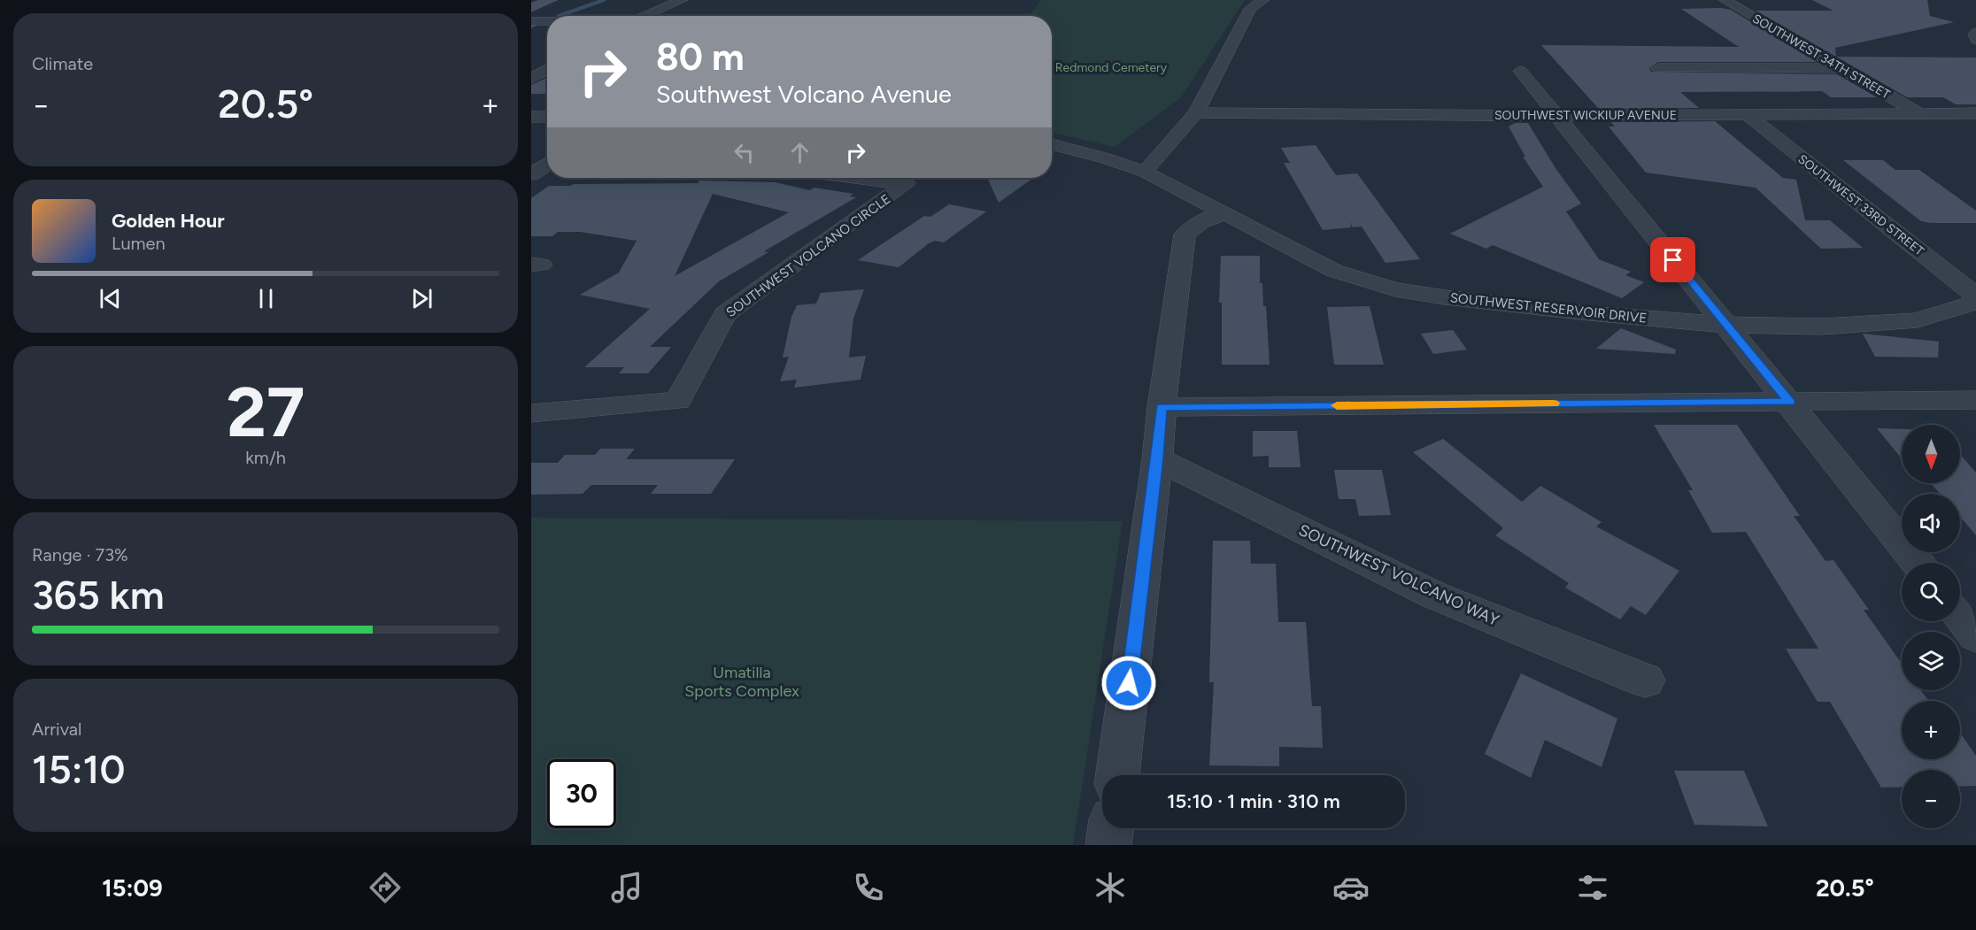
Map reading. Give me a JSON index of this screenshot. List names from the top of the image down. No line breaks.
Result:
{"streets":{"street":["SOUTHWEST 34TH STREET","SOUTHWEST WICKIUP AVENUE","SOUTHWEST 33RD STREET","SOUTHWEST VOLCANO CIRCLE","SOUTHWEST RESERVOIR DRIVE","SOUTHWEST VOLCANO WAY"]},"crossings":[["SOUTHWEST 34TH STREET","SOUTHWEST WICKIUP AVENUE"],["SOUTHWEST WICKIUP AVENUE","SOUTHWEST 33RD STREET"]],"parks":["Redmond Cemetery","Umatilla Sports Complex"],"north":"bottom","page":{"tile":["Climate",["27","km/h"],["Range · 73%","365 km"],["Arrival","15:10"]],"turn":["80 m","Southwest Volcano Avenue"],"heat":["−","20.5°","+"],"song":["Golden Hour","Lumen"],"map_buttons":["+","−"],"limit":"30","trip":"15:10 · 1 min · 310 m","tabs":["15:09","20.5°"]}}
